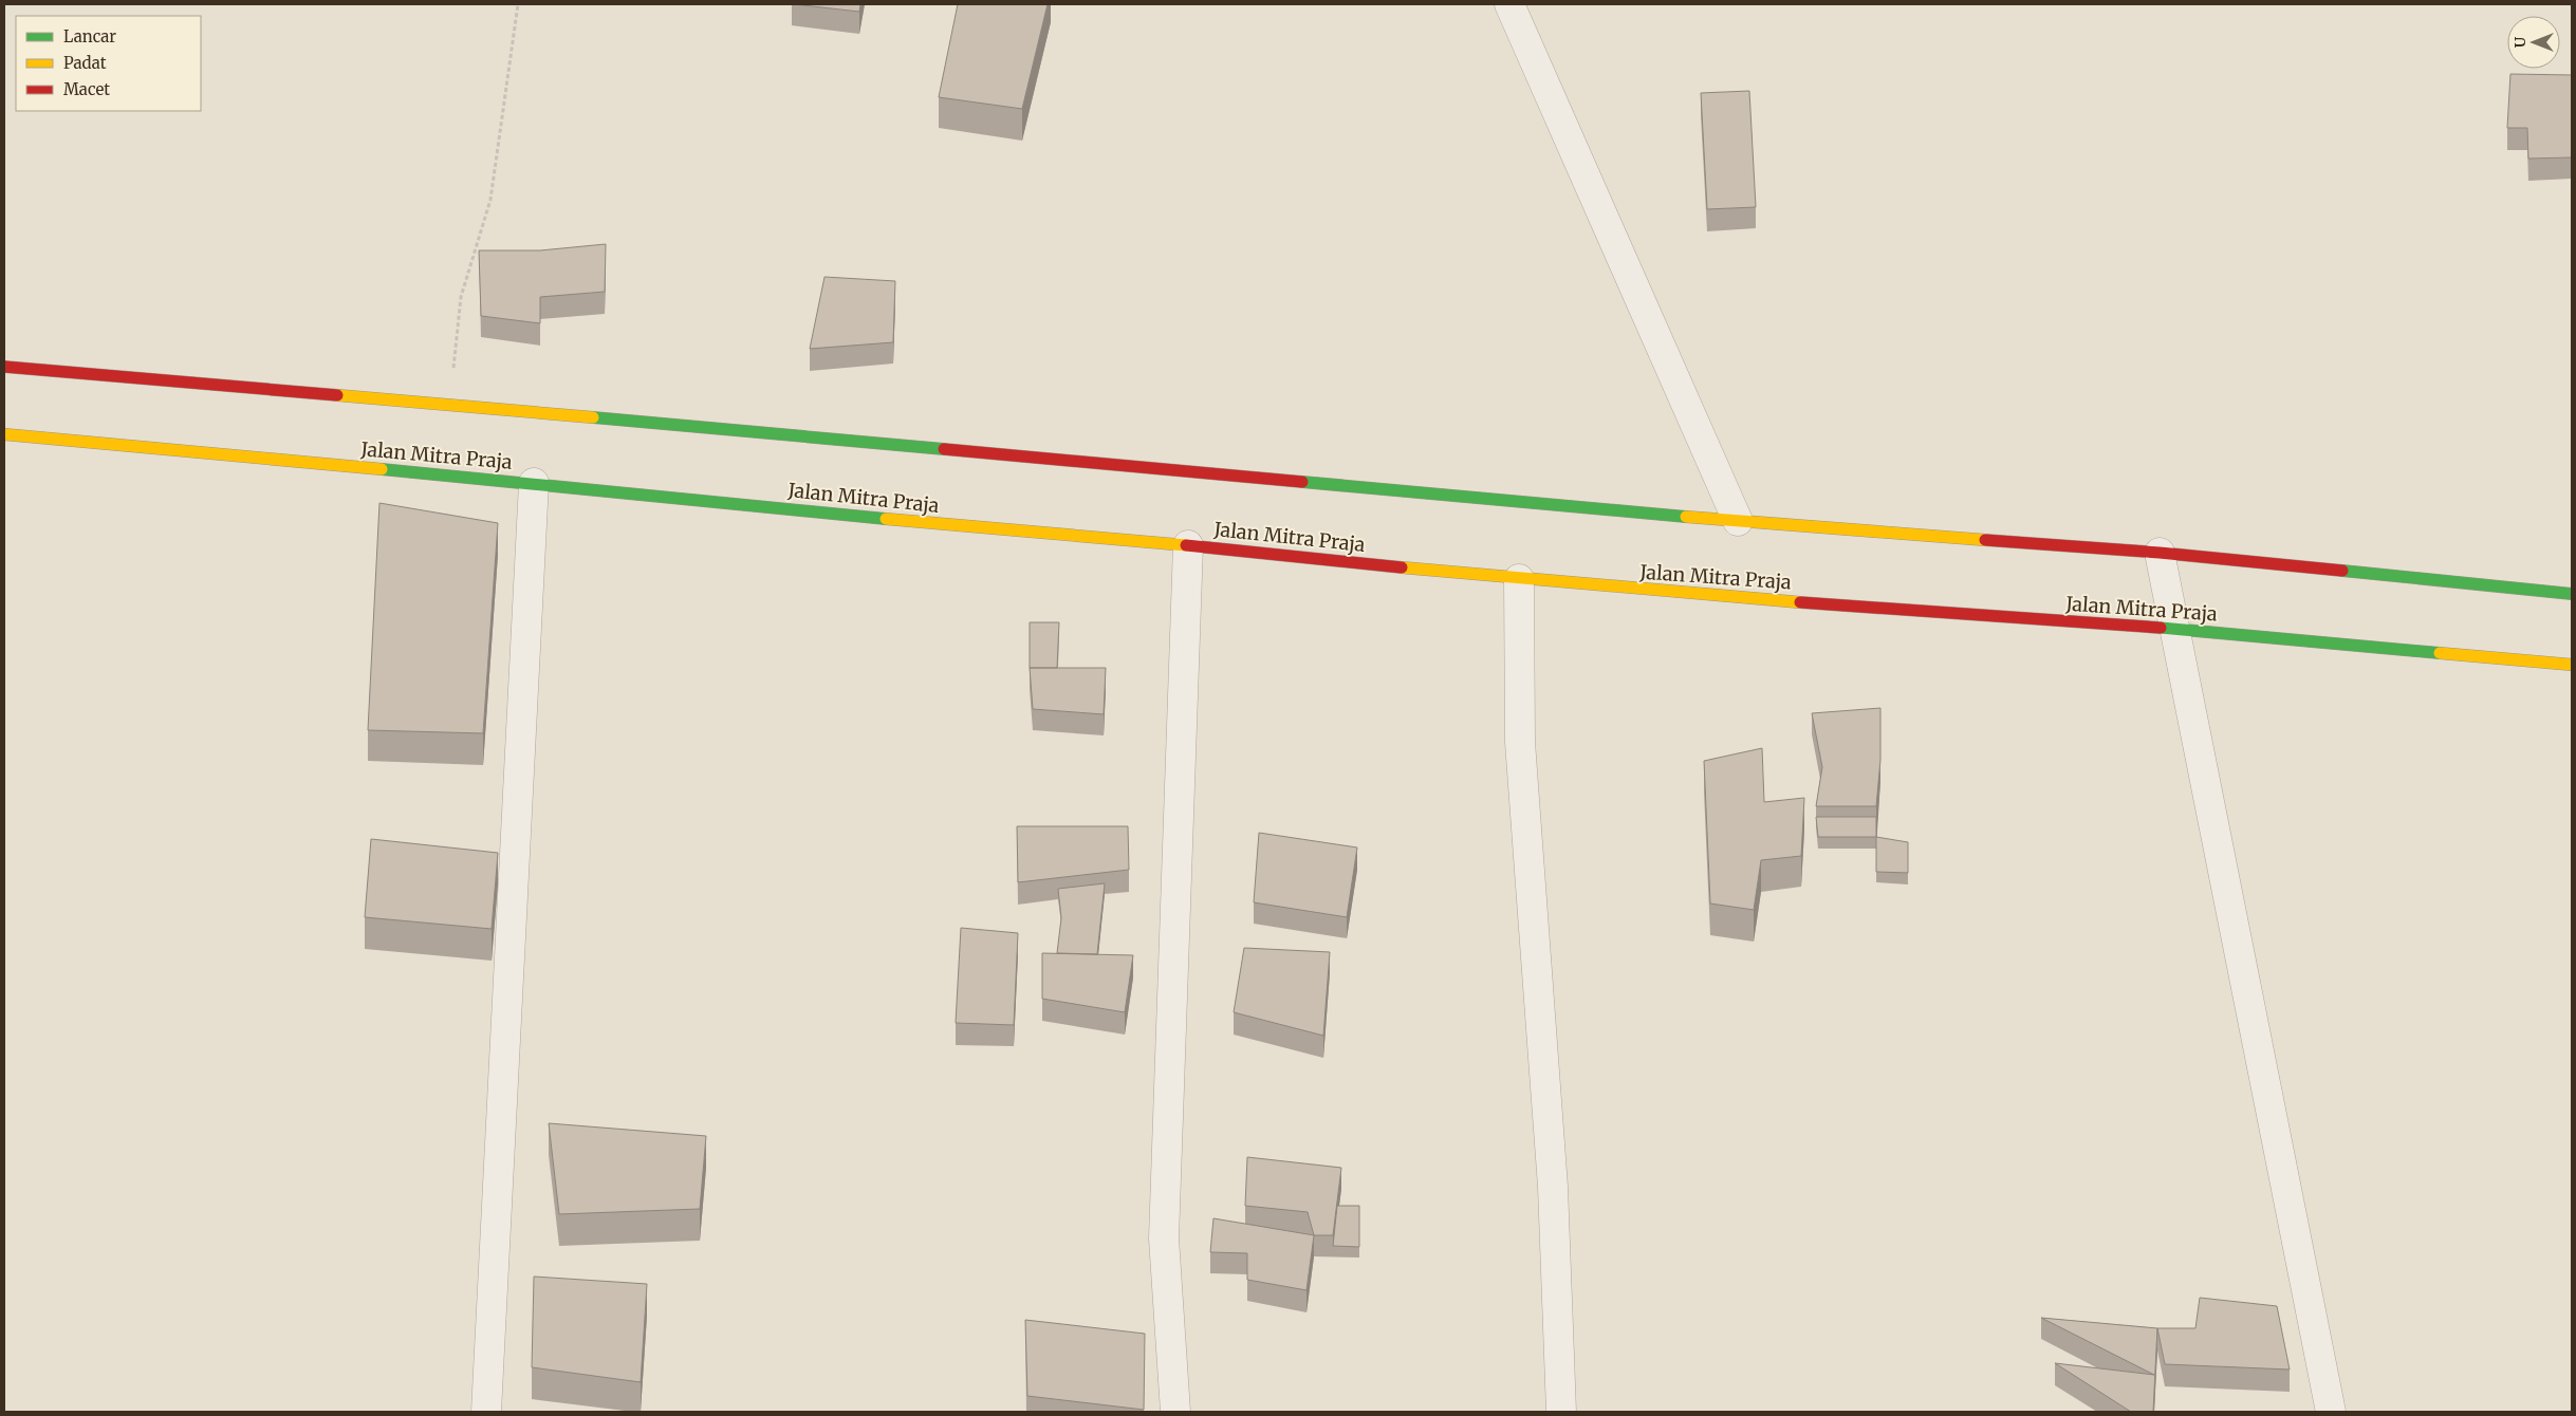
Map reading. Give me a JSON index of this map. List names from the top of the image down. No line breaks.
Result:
{"streets":{"street":["Jalan Mitra Praja"]},"legend":["Lancar","Padat","Macet"],"north":"left"}
